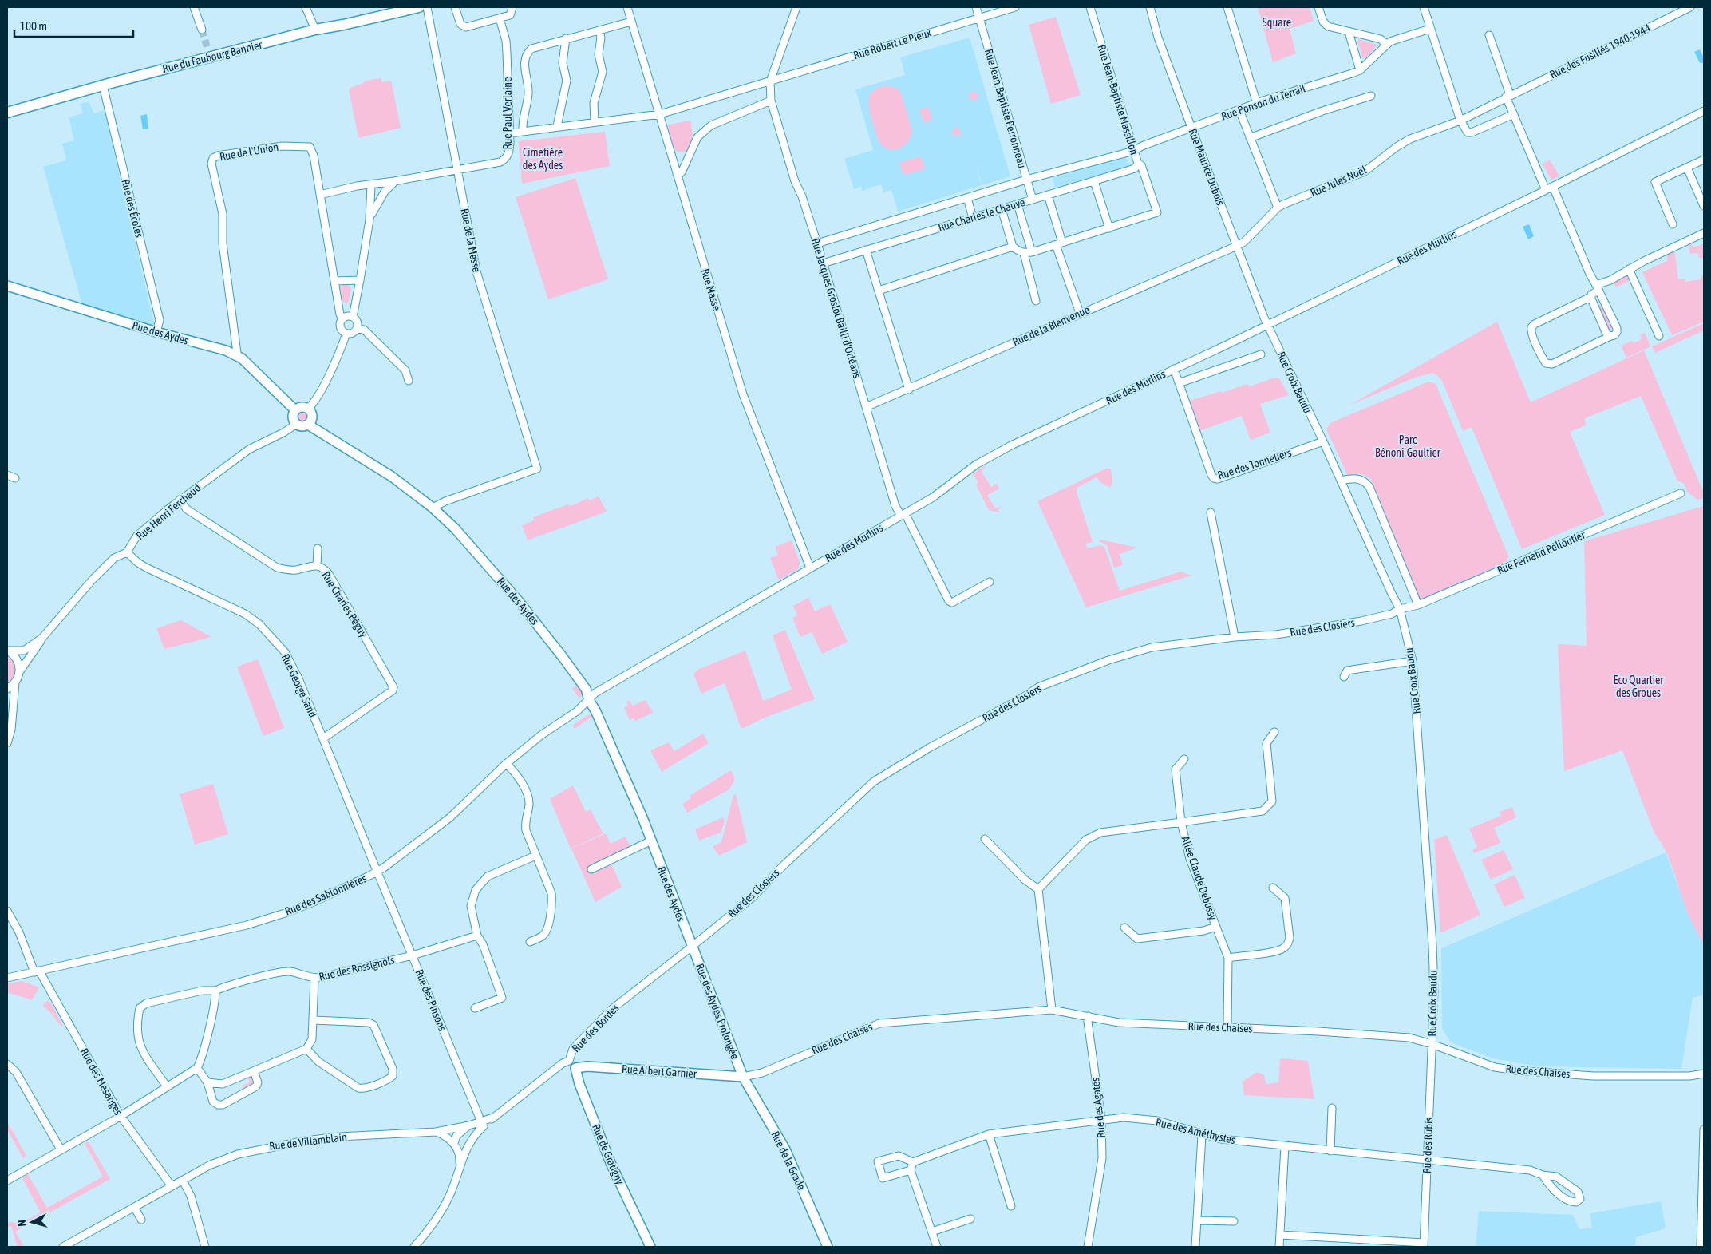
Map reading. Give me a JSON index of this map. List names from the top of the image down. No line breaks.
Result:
{"streets":{"main road":["Rue du Faubourg Bannier"],"street":["Rue Robert Le Pieux","Rue des Fusillés 1940-1944","Rue Jean-Baptiste Massillon","Rue Ponson du Terrail","Rue Jean-Baptiste Perronneau","Rue Paul Verlaine","Rue de l'Union","Rue Maurice Dubois","Rue Jules Noël","Rue des Écoles","Rue Charles le Chauve","Rue de la Messe","Rue des Murlins","Rue Masse","Rue Jacques Groslot Bailli d'Orléans","Rue de la Bienvenue","Rue des Aydes","Rue Croix Baudu","Rue des Tonneliers","Rue Henri Ferchaud","Rue Fernand Pelloutier","Rue Charles Péguy","Rue des Closiers","Rue George Sand","Allée Claude Debussy","Rue des Sablonnières","Rue des Rossignols","Rue des Pinsons","Rue des Aydes Prolongée","Rue des Chaises","Rue des Bordes","Rue Albert Garnier","Rue des Mésanges","Rue des Agates","Rue des Améthystes","Rue de Villamblain","Rue des Rubis","Rue de Gratigny","Rue de la Grade"]},"crossings":[["Rue Robert Le Pieux","Rue Jean-Baptiste Perronneau"],["Rue Robert Le Pieux","Rue Paul Verlaine"],["Rue Robert Le Pieux","Rue Masse"],["Rue Robert Le Pieux","Rue Jacques Groslot Bailli d'Orléans"],["Rue des Fusillés 1940-1944","Rue Jules Noël"],["Rue du Faubourg Bannier","Rue des Écoles"],["Rue Jean-Baptiste Massillon","Rue Ponson du Terrail"],["Rue Jean-Baptiste Massillon","Rue Charles le Chauve"],["Rue Ponson du Terrail","Rue Maurice Dubois"],["Rue Ponson du Terrail","Rue Charles le Chauve"],["Rue Jean-Baptiste Perronneau","Rue Charles le Chauve"],["Rue Paul Verlaine","Rue de la Messe"],["Rue de l'Union","Rue des Aydes"],["Rue Maurice Dubois","Rue Jules Noël"],["Rue Maurice Dubois","Rue des Murlins"],["Rue Maurice Dubois","Rue de la Bienvenue"],["Rue Maurice Dubois","Rue Croix Baudu"],["Rue Jules Noël","Rue de la Bienvenue"],["Rue des Écoles","Rue des Aydes"],["Rue Charles le Chauve","Rue Jacques Groslot Bailli d'Orléans"],["Rue de la Messe","Rue des Aydes"],["Rue des Murlins","Rue Masse"],["Rue des Murlins","Rue Jacques Groslot Bailli d'Orléans"],["Rue des Murlins","Rue des Aydes"],["Rue des Murlins","Rue Croix Baudu"],["Rue des Murlins","Rue des Tonneliers"],["Rue des Murlins","Rue des Sablonnières"],["Rue Jacques Groslot Bailli d'Orléans","Rue de la Bienvenue"],["Rue des Aydes","Rue Henri Ferchaud"],["Rue des Aydes","Rue des Closiers"],["Rue des Aydes","Rue des Sablonnières"],["Rue des Aydes","Rue des Aydes Prolongée"],["Rue des Aydes","Rue des Bordes"],["Rue Croix Baudu","Rue des Tonneliers"],["Rue Croix Baudu","Rue Fernand Pelloutier"],["Rue Croix Baudu","Rue des Closiers"],["Rue Croix Baudu","Rue des Chaises"],["Rue Croix Baudu","Rue des Rubis"],["Rue Henri Ferchaud","Rue Charles Péguy"],["Rue Henri Ferchaud","Rue George Sand"],["Rue Fernand Pelloutier","Rue des Closiers"],["Rue Charles Péguy","Rue George Sand"],["Rue des Closiers","Rue des Aydes Prolongée"],["Rue des Closiers","Rue des Bordes"],["Rue George Sand","Rue des Sablonnières"],["Rue George Sand","Rue des Pinsons"],["Allée Claude Debussy","Rue des Chaises"],["Rue des Sablonnières","Rue des Pinsons"],["Rue des Sablonnières","Rue des Mésanges"],["Rue des Rossignols","Rue des Pinsons"],["Rue des Pinsons","Rue de Villamblain"],["Rue des Aydes Prolongée","Rue des Chaises"],["Rue des Aydes Prolongée","Rue des Bordes"],["Rue des Aydes Prolongée","Rue Albert Garnier"],["Rue des Aydes Prolongée","Rue de la Grade"],["Rue des Chaises","Rue Albert Garnier"],["Rue des Chaises","Rue des Agates"],["Rue des Chaises","Rue des Rubis"],["Rue des Chaises","Rue de la Grade"],["Rue des Bordes","Rue de Villamblain"],["Rue des Bordes","Rue de Gratigny"],["Rue Albert Garnier","Rue de Gratigny"],["Rue Albert Garnier","Rue de la Grade"],["Rue des Mésanges","Rue de Villamblain"],["Rue des Agates","Rue des Améthystes"],["Rue des Améthystes","Rue des Rubis"]],"parks":["Square","Cimetière des Aydes","Parc Bénoni-Gaultier","Eco Quartier des Groues"],"scale_bar":"100 m","north":"left"}
